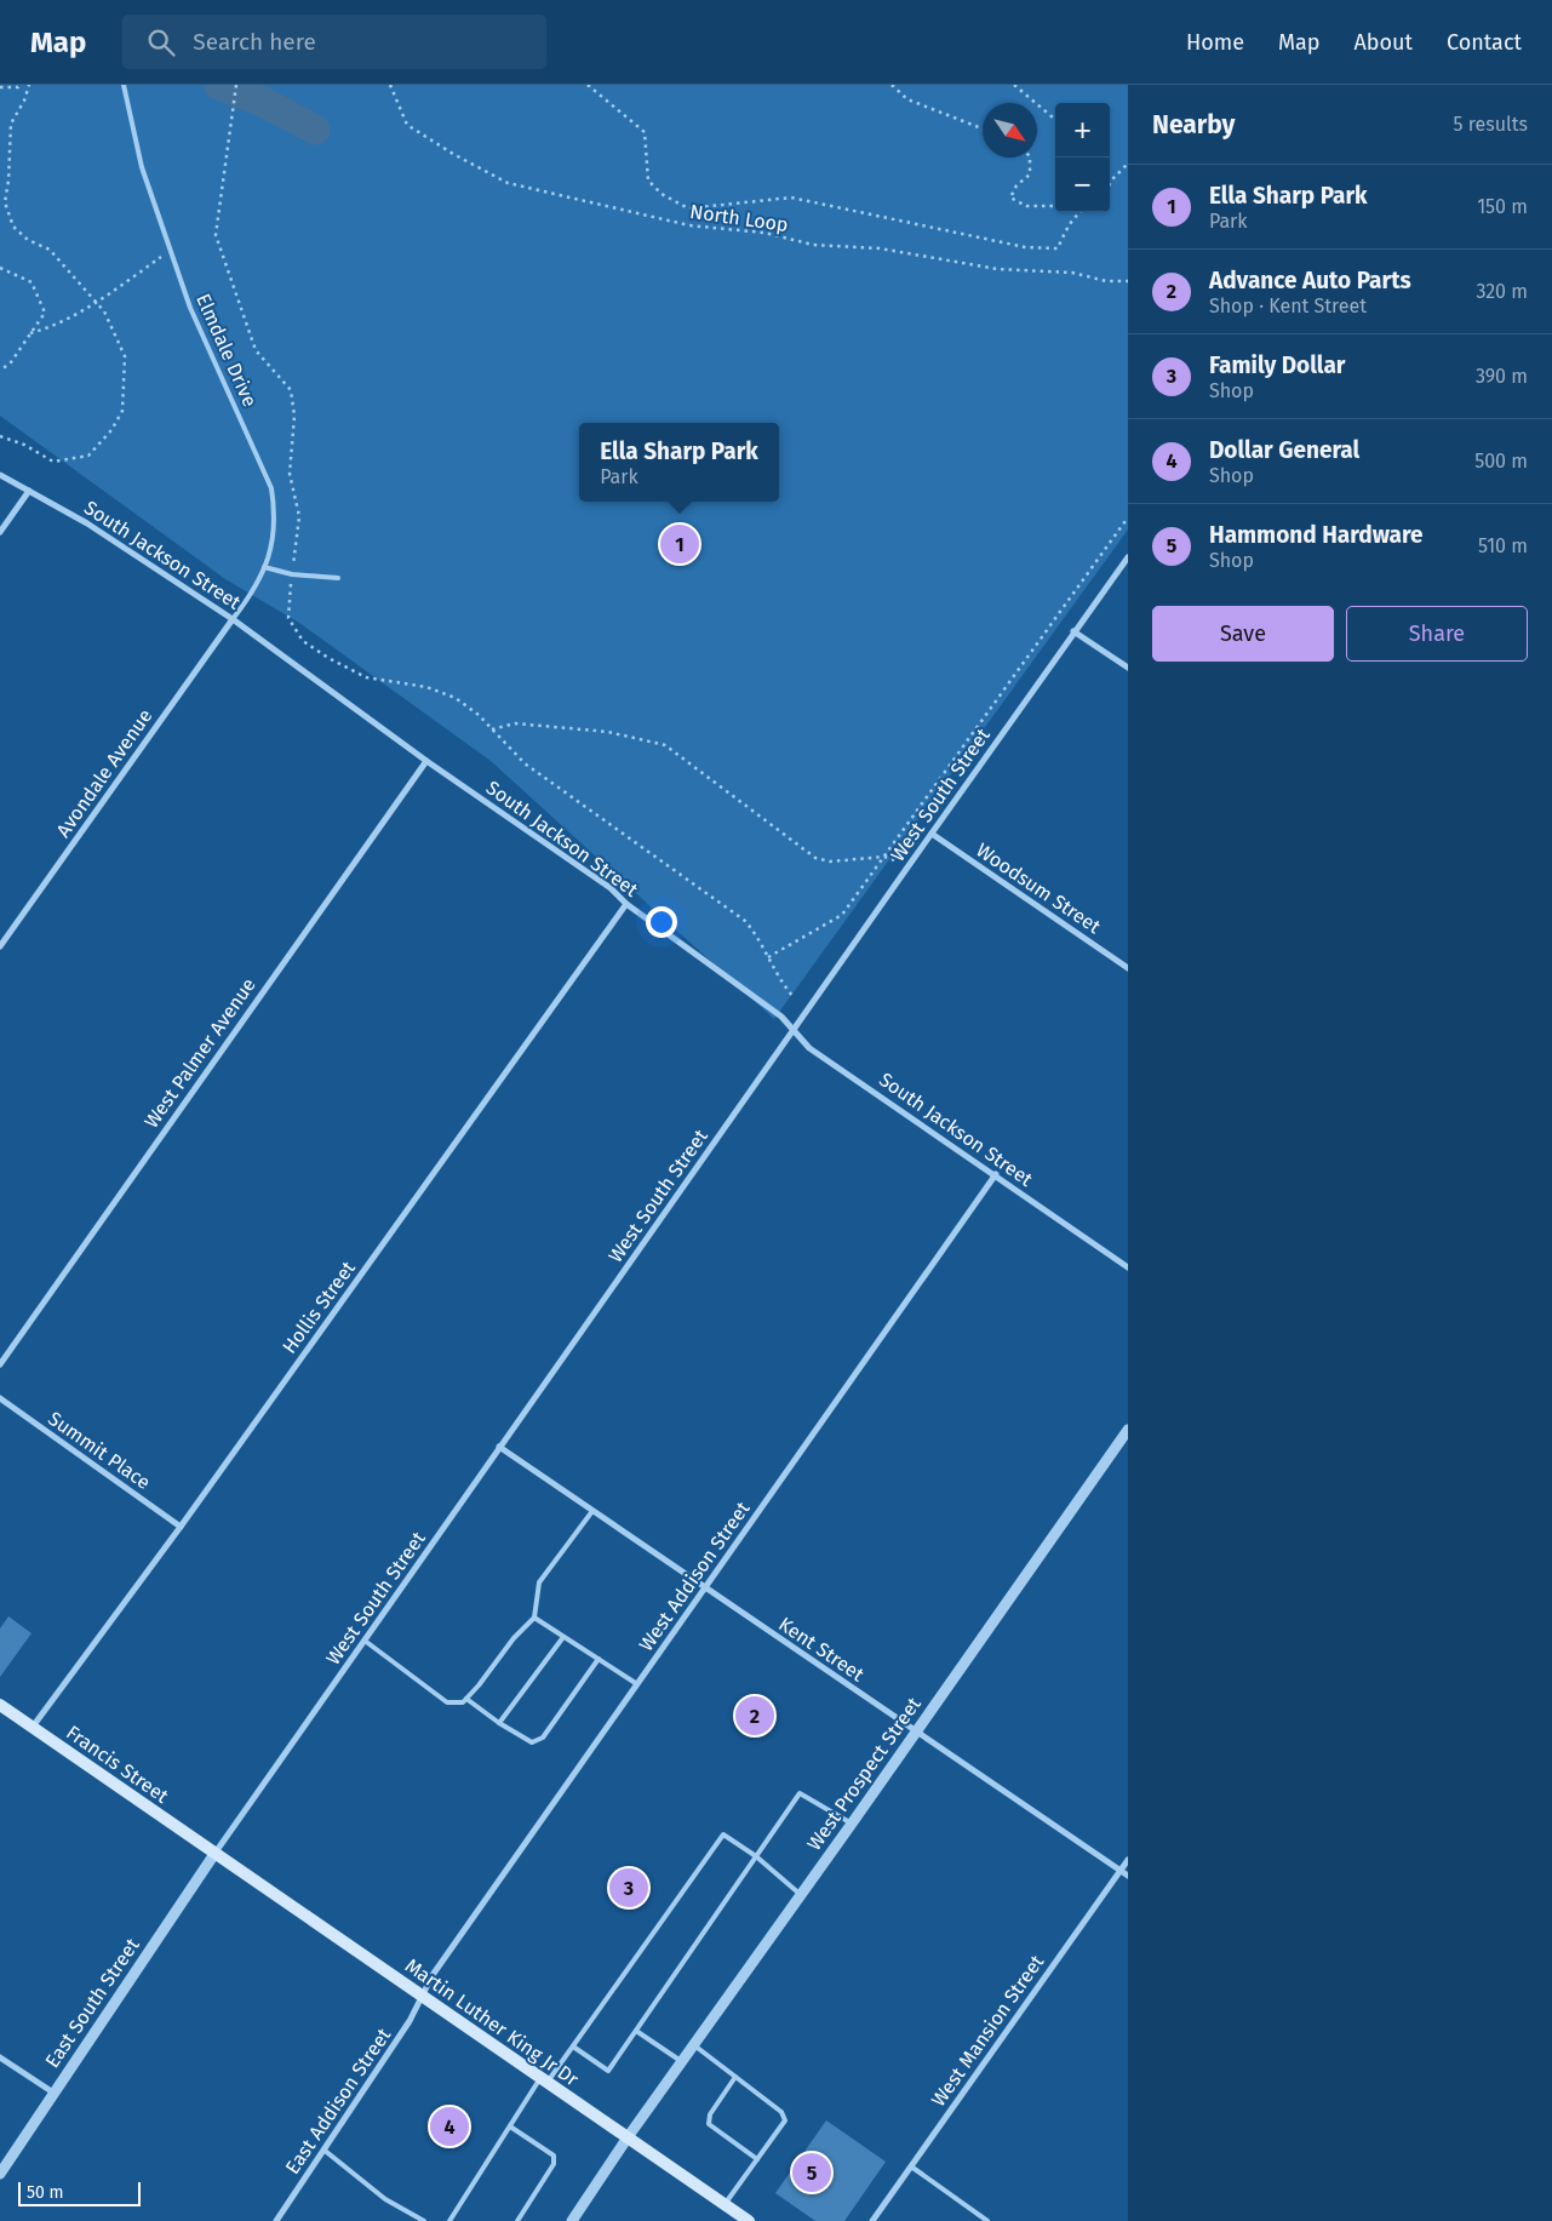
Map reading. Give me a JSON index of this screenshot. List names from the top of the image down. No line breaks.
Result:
{"streets":{"main road":["Francis Street","Martin Luther King Jr Dr"],"street":["South Jackson Street","Avondale Avenue","West South Street","Woodsum Street","West Palmer Avenue","Hollis Street","Summit Place","West Addison Street","Kent Street","West Prospect Street","East South Street","West Mansion Street","East Addison Street"],"lane":["Elmdale Drive"],"path":["North Loop"]},"crossings":[["Elmdale Drive","South Jackson Street"],["Elmdale Drive","Avondale Avenue"],["South Jackson Street","Avondale Avenue"],["South Jackson Street","West South Street"],["South Jackson Street","West Palmer Avenue"],["South Jackson Street","Hollis Street"],["South Jackson Street","West Addison Street"],["West South Street","Woodsum Street"],["West South Street","Kent Street"],["West South Street","Francis Street"],["West South Street","East South Street"],["West South Street","Martin Luther King Jr Dr"],["Hollis Street","Summit Place"],["Hollis Street","Francis Street"],["West Addison Street","Kent Street"],["West Addison Street","Martin Luther King Jr Dr"],["West Addison Street","East Addison Street"],["Kent Street","West Prospect Street"],["Kent Street","West Mansion Street"],["Francis Street","East South Street"],["Francis Street","Martin Luther King Jr Dr"],["West Prospect Street","Martin Luther King Jr Dr"],["East South Street","Martin Luther King Jr Dr"],["Martin Luther King Jr Dr","East Addison Street"]],"scale_bar":"50 m","north":"bottom right","page":{"header":"Map","search":"Search here","nav":["Home","Map","About","Contact"],"heading":["Nearby","5 results"],"map_buttons":["+","−"],"list":[{"mark":"1","name":"Ella Sharp Park","note":"Park","value":"150 m"},{"mark":"2","name":"Advance Auto Parts","note":"Shop · Kent Street","value":"320 m"},{"mark":"3","name":"Family Dollar","note":"Shop","value":"390 m"},{"mark":"4","name":"Dollar General","note":"Shop","value":"500 m"},{"mark":"5","name":"Hammond Hardware","note":"Shop","value":"510 m"}],"popup":["Ella Sharp Park","Park"],"pins":["1","2","3","4","5"],"buttons":["Save","Share"],"scale":"50 m"}}
